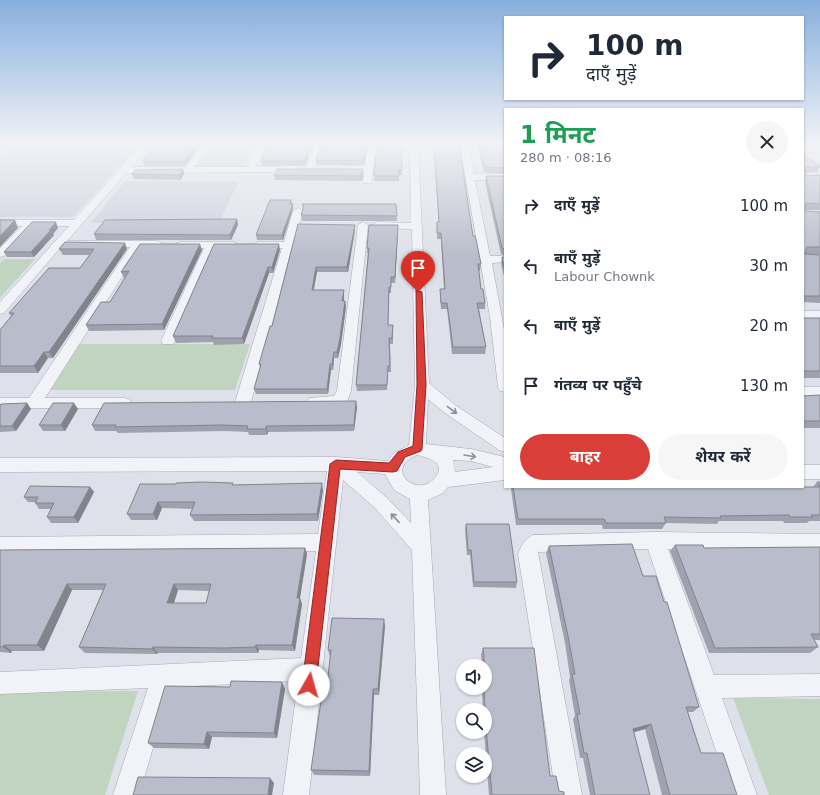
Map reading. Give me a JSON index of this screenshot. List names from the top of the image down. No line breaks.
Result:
{"page":{"turn":["100 m","दाएँ मुड़ें"],"heading":["1 मिनट","280 m · 08:16"],"list":[{"name":"दाएँ मुड़ें","value":"100 m"},{"name":"बाएँ मुड़ें","note":"Labour Chownk","value":"30 m"},{"name":"बाएँ मुड़ें","value":"20 m"},{"name":"गंतव्य पर पहुँचे","value":"130 m"}],"buttons":["बाहर","शेयर करें"]}}
